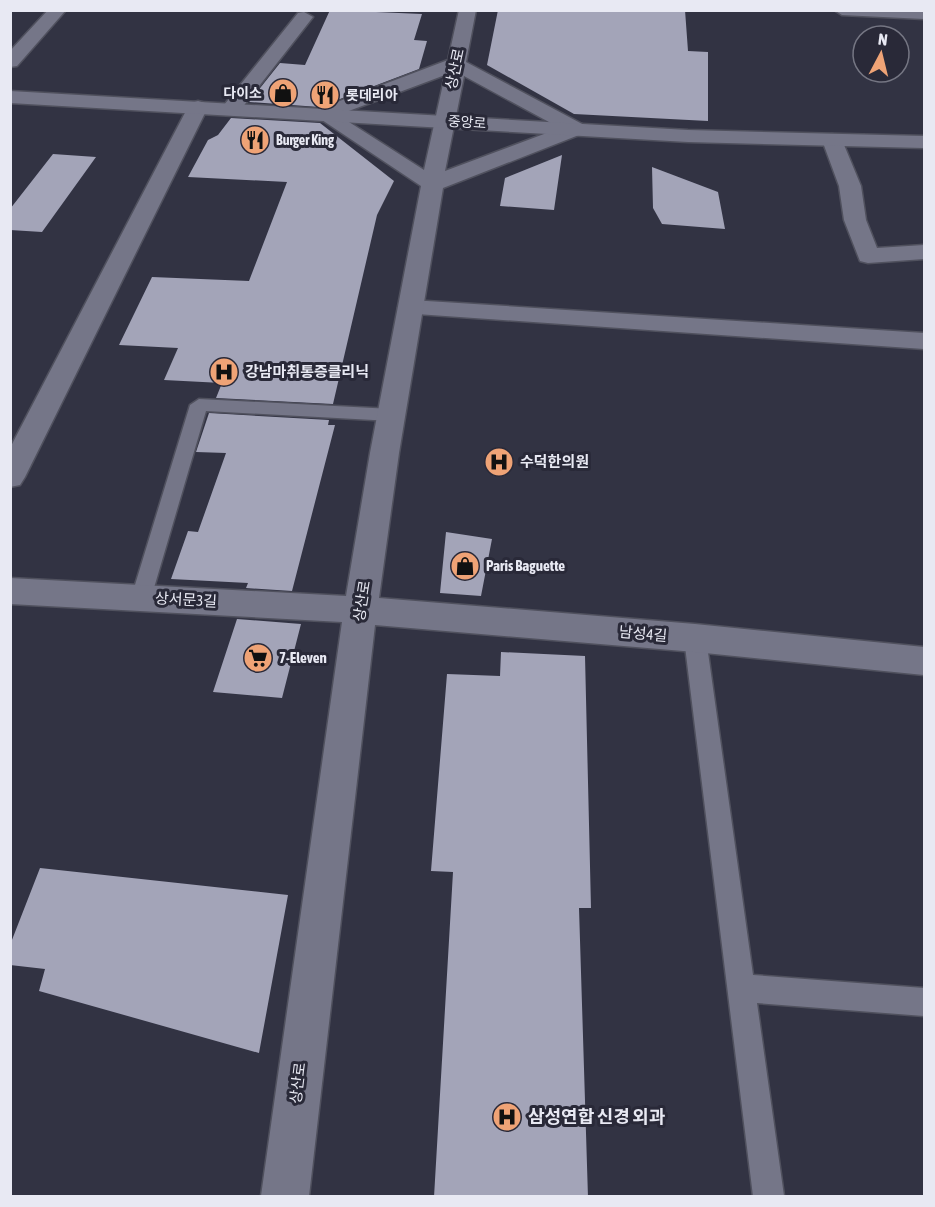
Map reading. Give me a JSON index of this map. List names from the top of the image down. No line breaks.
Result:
{"streets":{"street":["상산로","중앙로","상서문3길","남성4길"]},"crossings":[["상산로","중앙로"],["상산로","상서문3길"],["상산로","남성4길"],["상서문3길","남성4길"]],"places":{"shop":["다이소","Paris Baguette"],"restaurant":["롯데리아","Burger King"],"hospital":["강남마취통증클리닉","수덕한의원","삼성연합 신경 외과"],"supermarket":["7-Eleven"]},"north":"top"}
